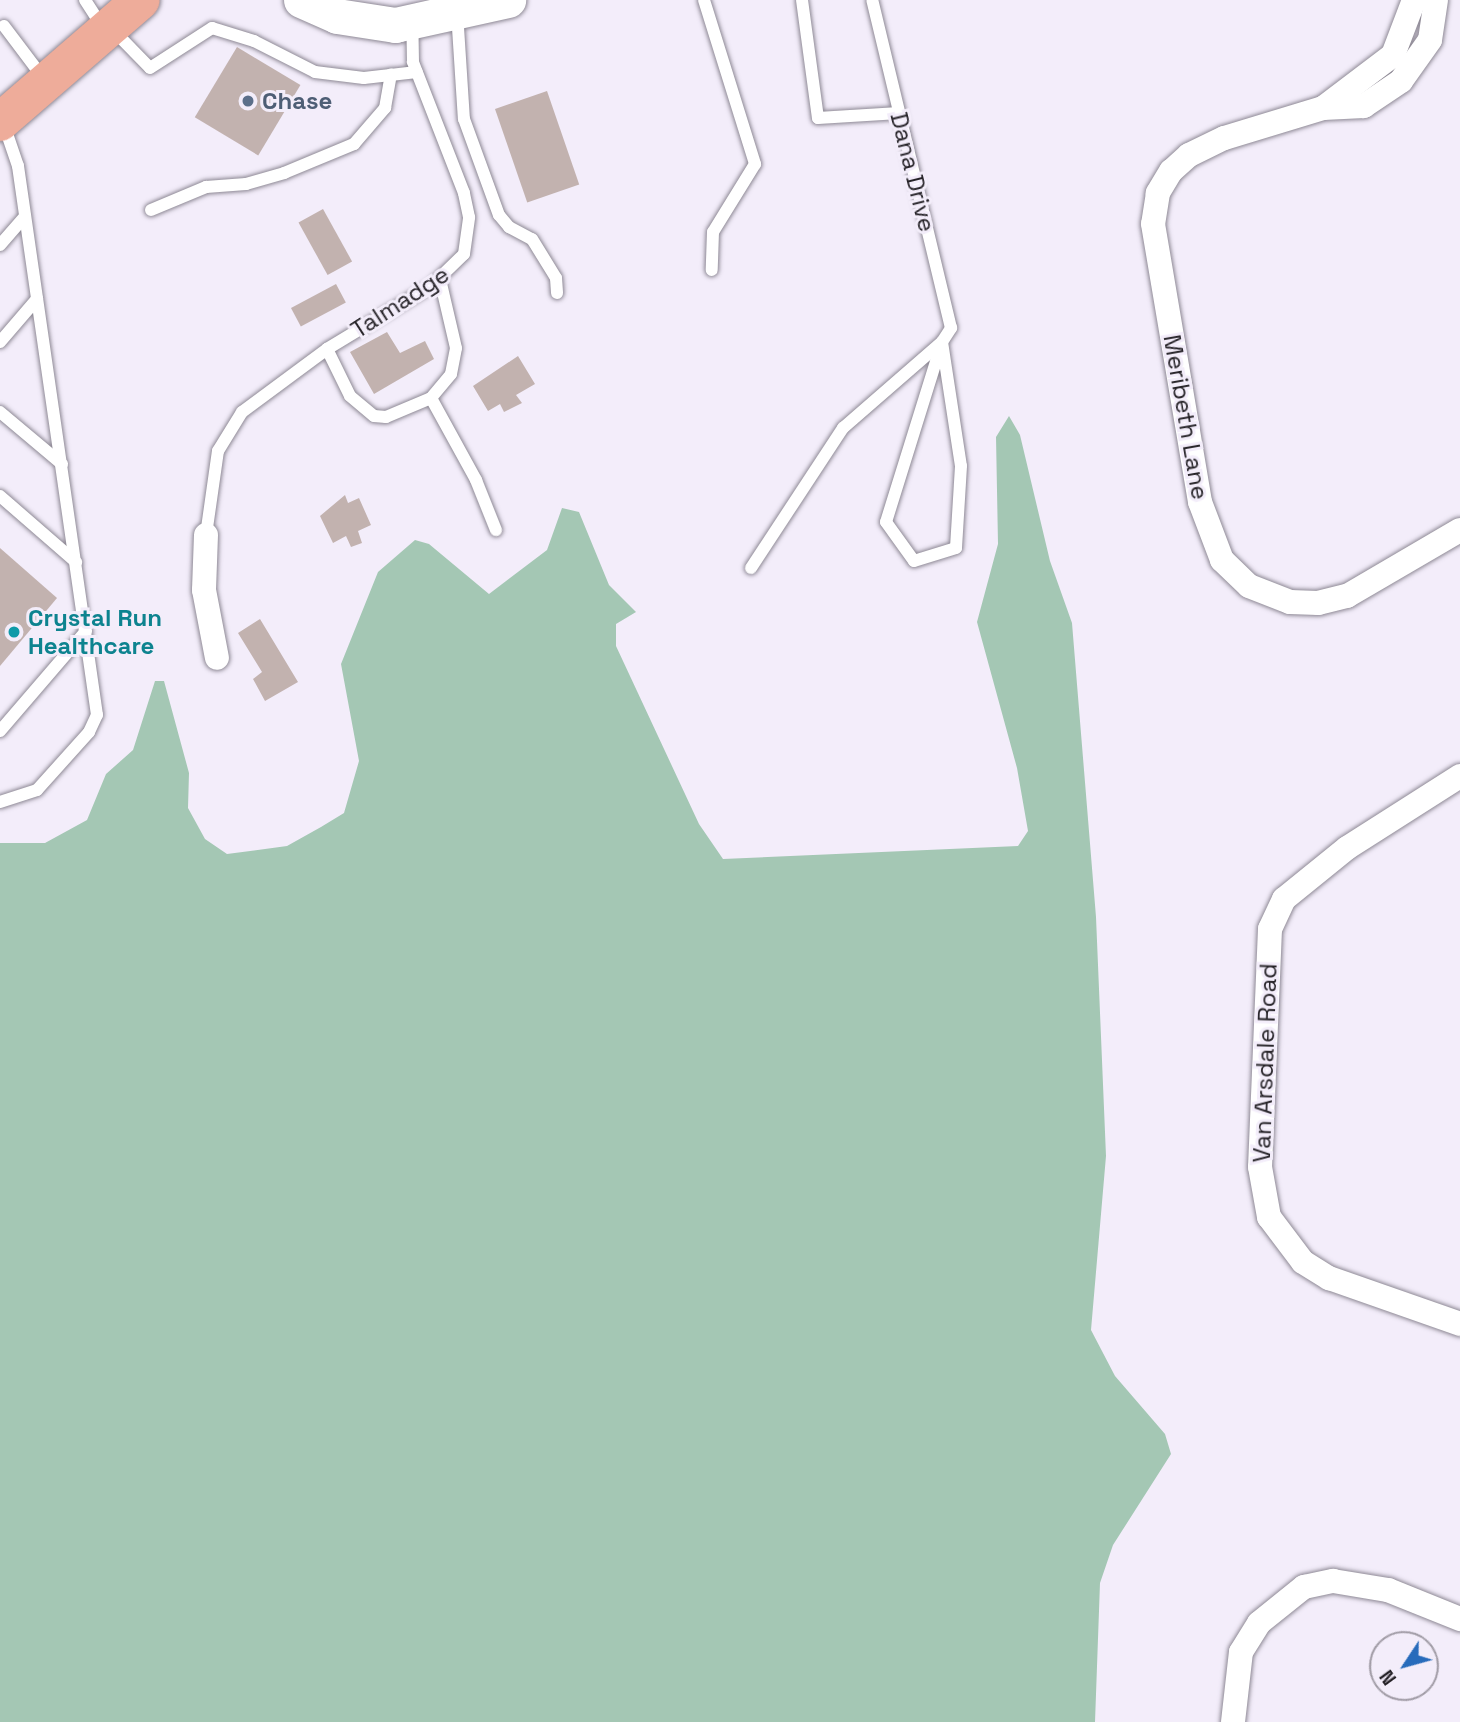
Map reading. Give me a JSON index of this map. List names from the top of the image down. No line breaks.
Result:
{"streets":{"street":["Meribeth Lane","Van Arsdale Road"],"lane":["Dana Drive","Talmadge"]},"places":["Chase","Crystal Run Healthcare"],"north":"bottom left"}
